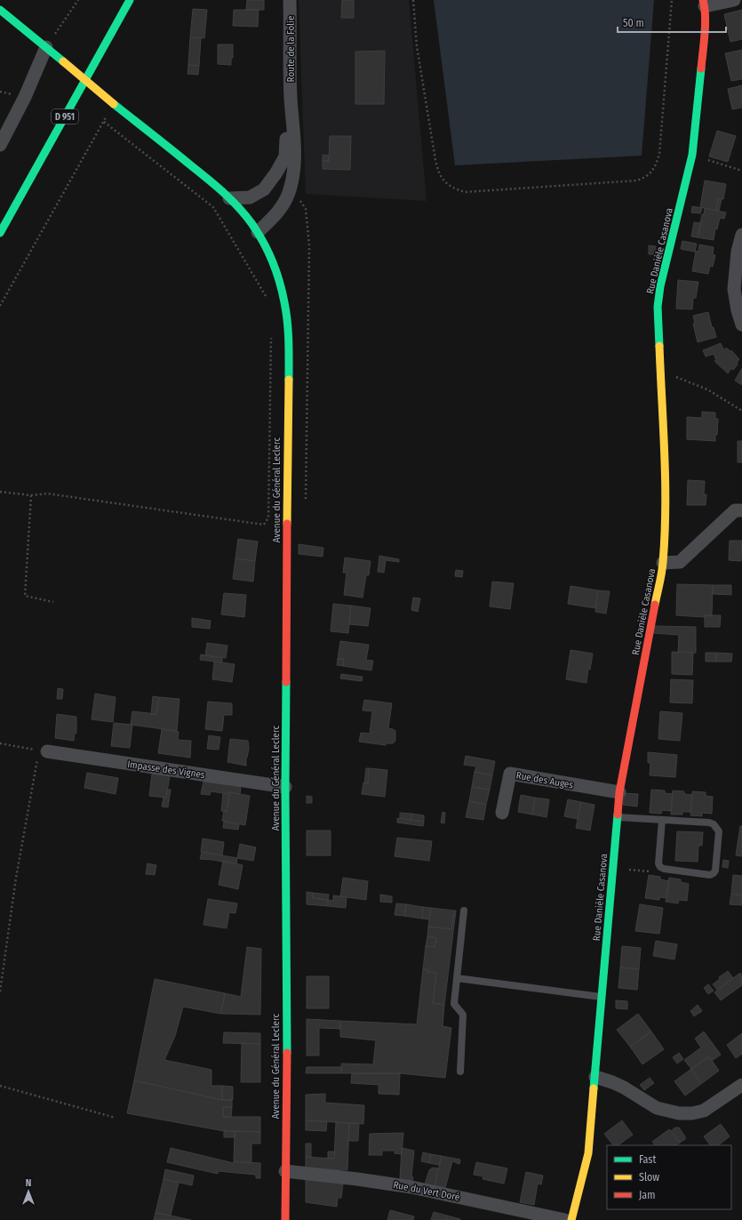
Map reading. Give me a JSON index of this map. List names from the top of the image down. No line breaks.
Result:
{"streets":{"main road":["D 951","Rue Danièle Casanova","Avenue du Général Leclerc"],"street":["Route de la Folie","Impasse des Vignes","Rue des Auges","Rue du Vert Doré"]},"crossings":[["Route de la Folie","Avenue du Général Leclerc"],["Rue Danièle Casanova","Rue des Auges"],["Avenue du Général Leclerc","Impasse des Vignes"],["Avenue du Général Leclerc","Rue du Vert Doré"]],"legend":["Fast","Slow","Jam"],"scale_bar":"50 m","north":"top"}
